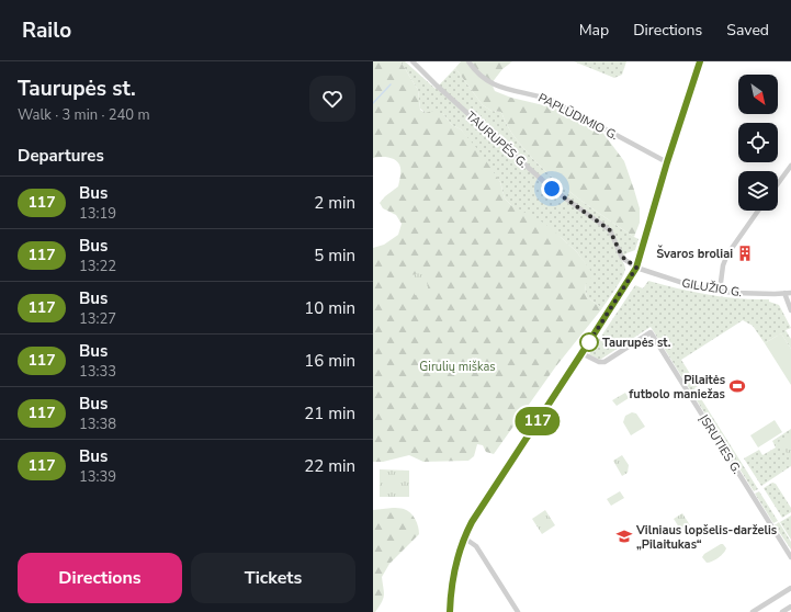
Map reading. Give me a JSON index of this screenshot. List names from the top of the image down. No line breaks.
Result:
{"streets":{"street":["PAPLŪDIMIO G.","TAURUPĖS G.","GILUŽIO G.","ĮSRUTIES G."]},"crossings":[["TAURUPĖS G.","GILUŽIO G."]],"parks":["Girulių miškas"],"places":{"building":["Švaros broliai"],"other":["Taurupės st."],"sports":["Pilaitės futbolo maniežas"],"school or university":["Vilniaus lopšelis-darželis „Pilaitukas“"]},"lines":["bus line 117"],"north":"bottom right","page":{"header":"Railo","nav":["Map","Directions","Saved"],"heading":[["Taurupės st.","Walk · 3 min · 240 m"],"Departures"],"on_map":"117","list":[{"mark":"117","name":"Bus","note":"13:19","value":"2 min"},{"mark":"117","name":"Bus","note":"13:22","value":"5 min"},{"mark":"117","name":"Bus","note":"13:27","value":"10 min"},{"mark":"117","name":"Bus","note":"13:33","value":"16 min"},{"mark":"117","name":"Bus","note":"13:38","value":"21 min"},{"mark":"117","name":"Bus","note":"13:39","value":"22 min"}],"buttons":["Directions","Tickets"]}}
